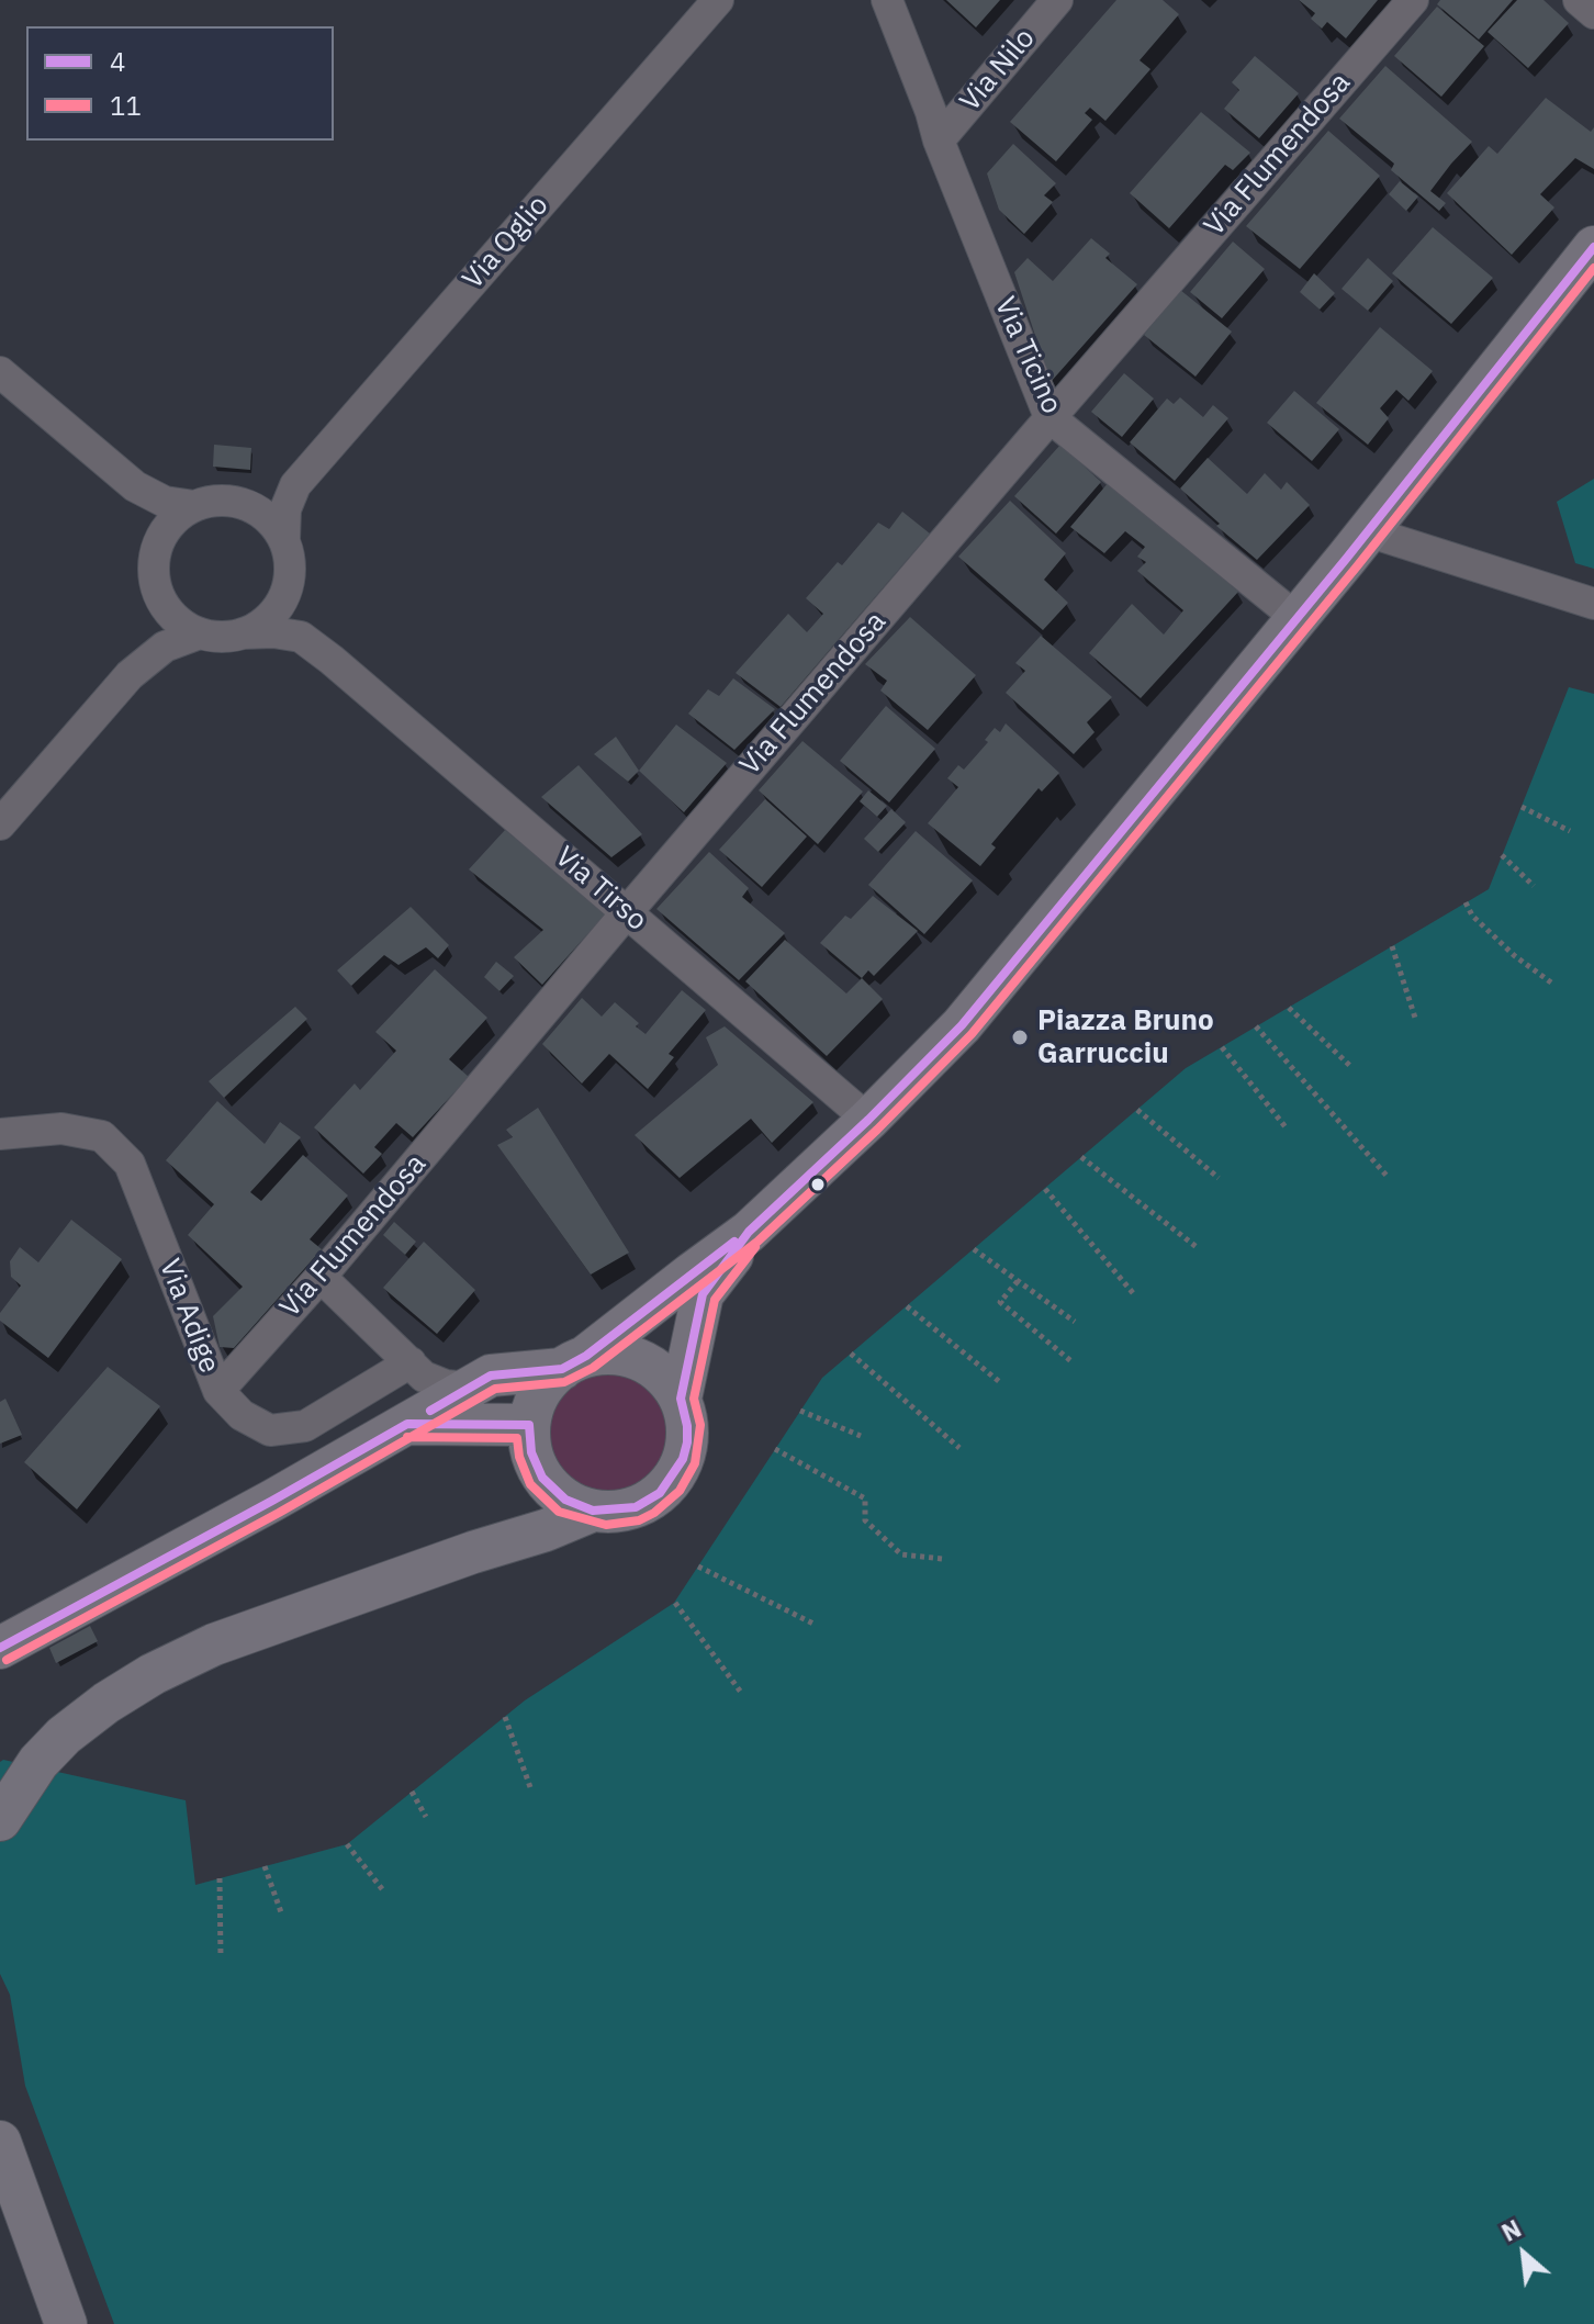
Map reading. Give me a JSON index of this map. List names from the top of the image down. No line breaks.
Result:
{"streets":{"street":["Via Nilo","Via Flumendosa","Via Oglio","Via Ticino","Via Tirso","Via Adige"]},"crossings":[["Via Nilo","Via Ticino"],["Via Flumendosa","Via Ticino"],["Via Flumendosa","Via Tirso"],["Via Flumendosa","Via Adige"]],"places":["Piazza Bruno Garrucciu"],"lines":["transit line 4","transit line 11"],"legend":["4","11"],"north":"top left"}
